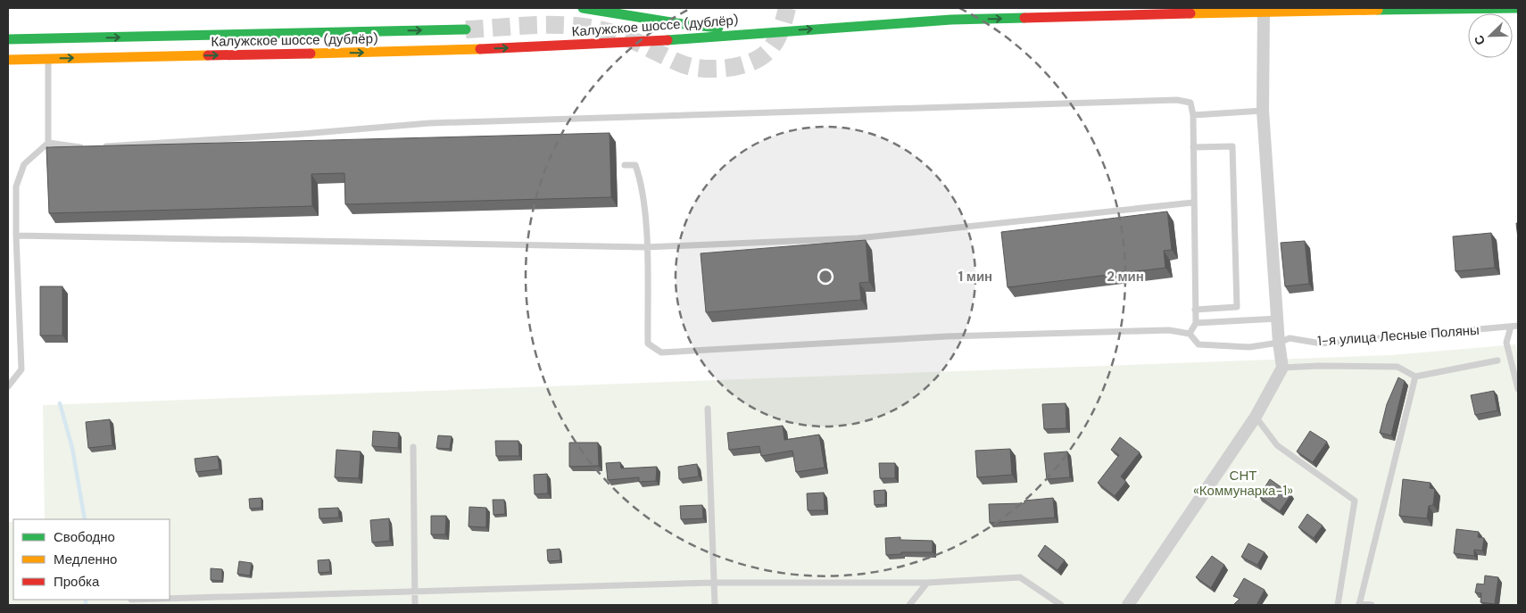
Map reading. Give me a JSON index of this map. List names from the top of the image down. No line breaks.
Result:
{"streets":{"main road":["Калужское шоссе (дублёр)"],"lane":["1-я улица Лесные Поляны"]},"parks":["СНТ «Коммунарка-1»"],"legend":["Свободно","Медленно","Пробка"],"north":"bottom left","rings":["1 мин","2 мин"]}
